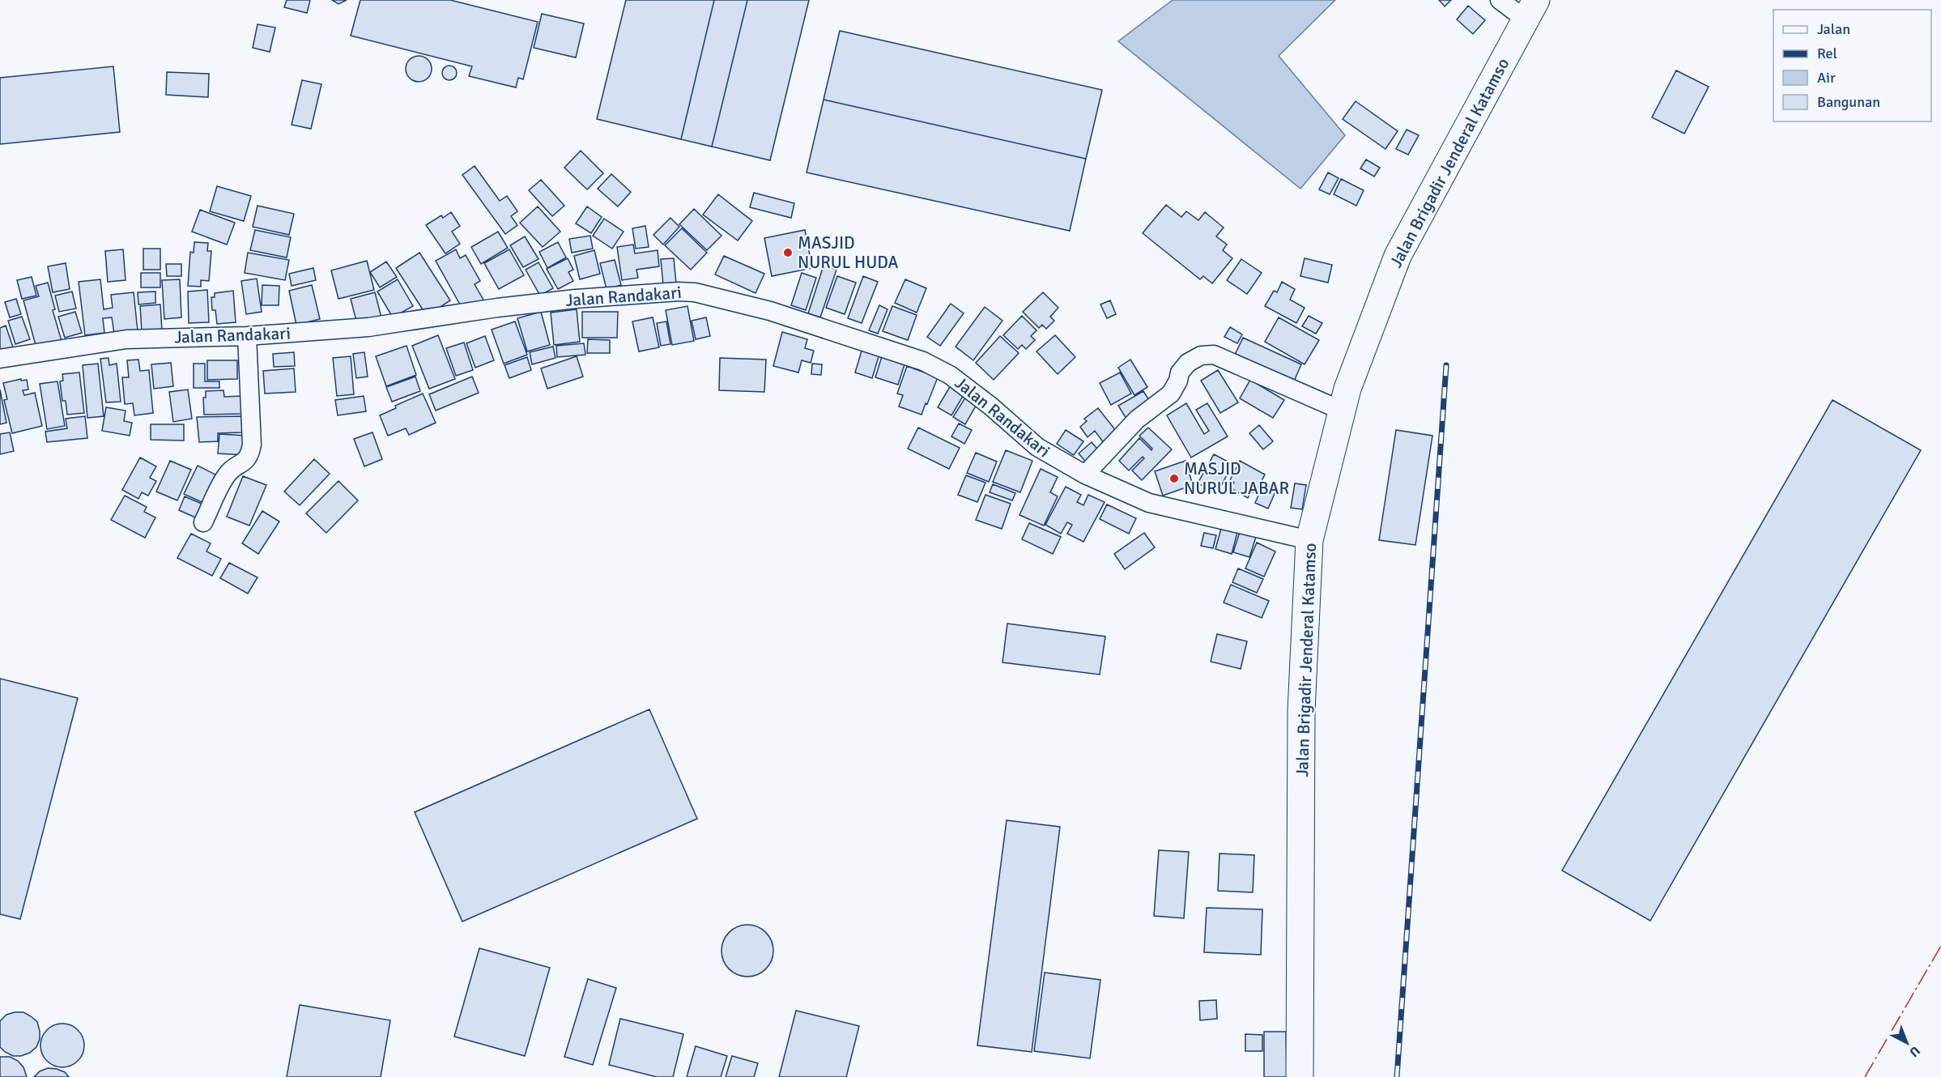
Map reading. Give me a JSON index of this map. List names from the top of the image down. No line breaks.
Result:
{"streets":{"highway":["Jalan Brigadir Jenderal Katamso"],"street":["Jalan Randakari"]},"crossings":[["Jalan Brigadir Jenderal Katamso","Jalan Randakari"]],"places":["MASJID NURUL HUDA","MASJID NURUL JABAR"],"legend":["Jalan","Rel","Air","Bangunan"],"north":"bottom right"}
